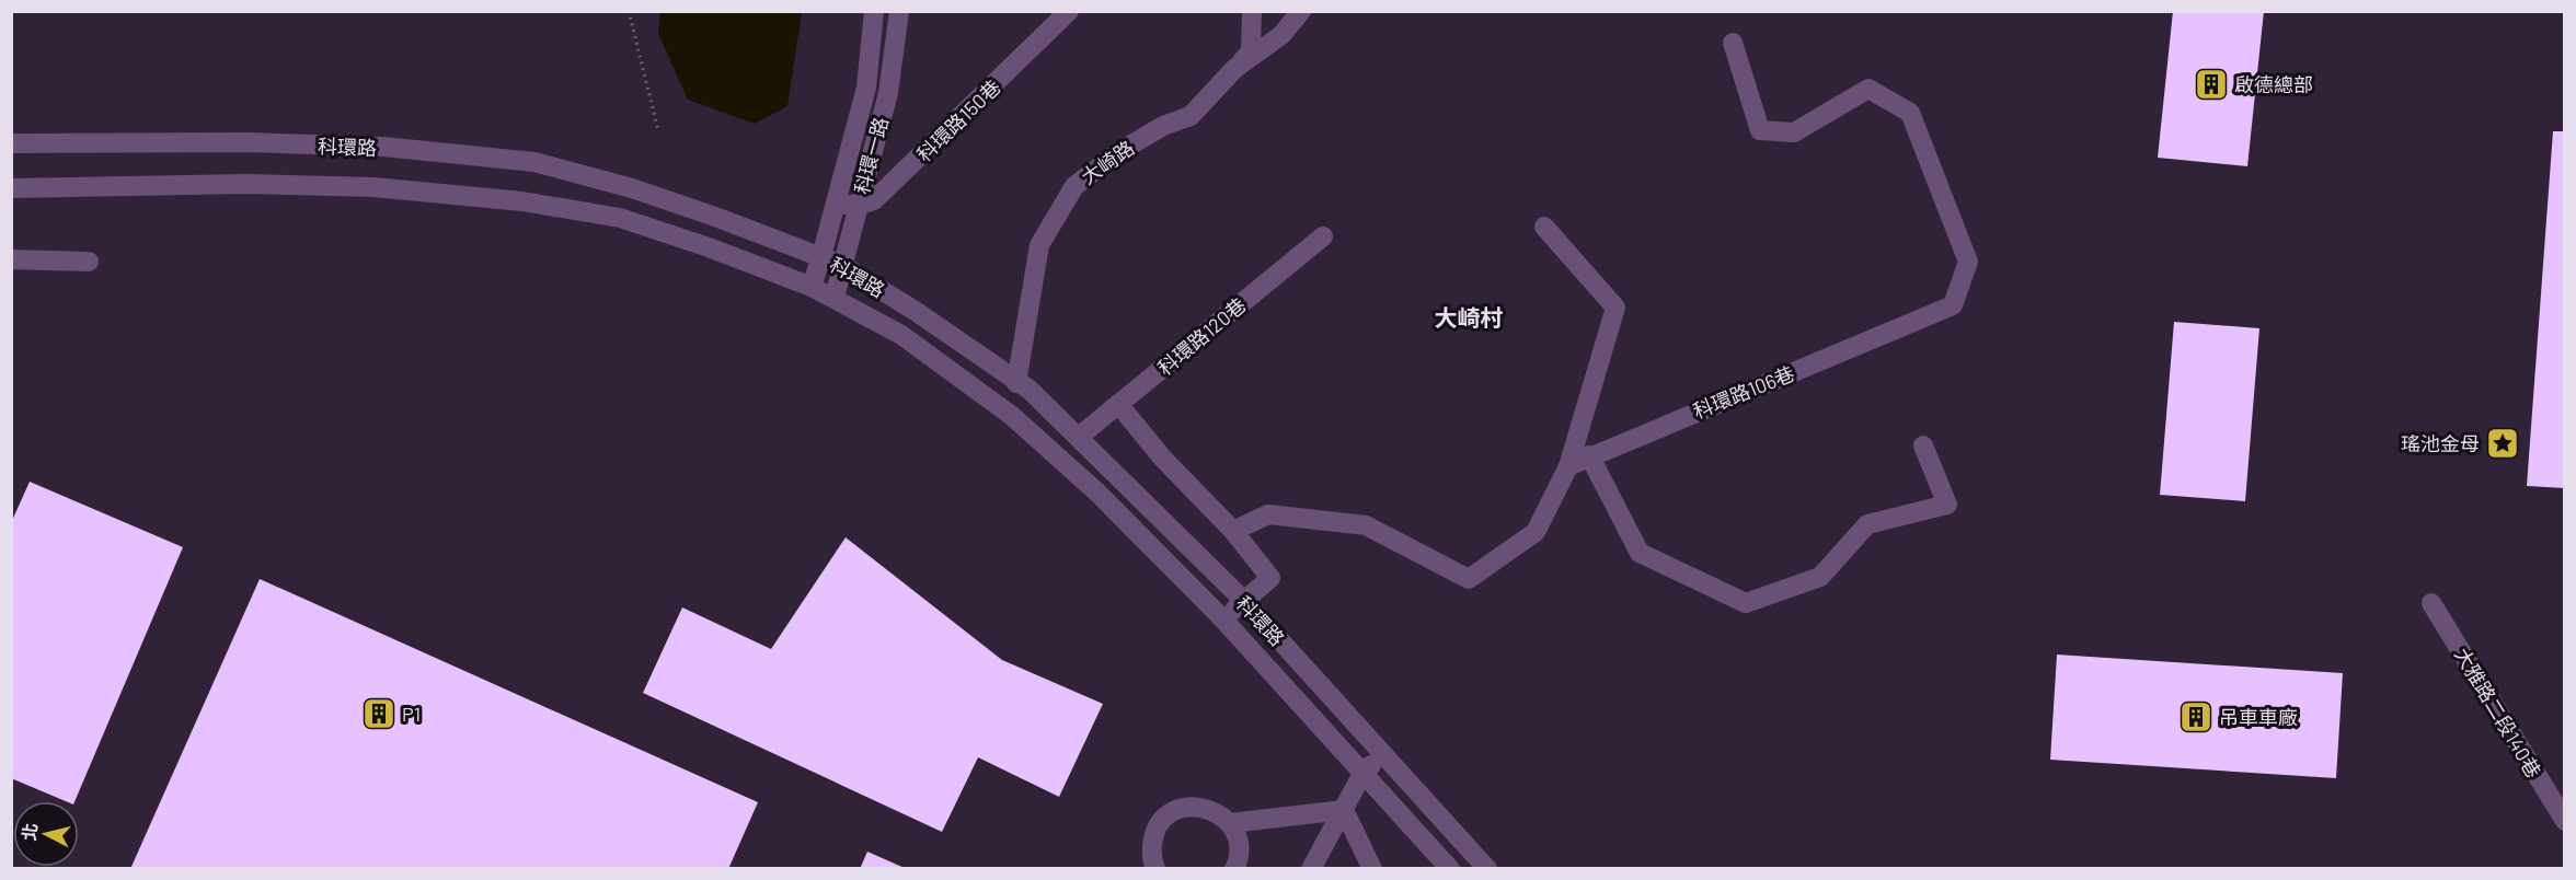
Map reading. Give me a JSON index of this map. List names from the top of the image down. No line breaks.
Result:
{"streets":{"street":["科環路150巷","科環路","科環一路","大崎路","科環路120巷","科環路106巷","大雅路二段140巷"]},"crossings":[["科環路150巷","科環一路"],["科環路","科環一路"],["科環路","大崎路"],["科環路","科環路120巷"]],"districts":["大崎村"],"places":{"building":["啟德總部","P1","吊車車廠"],"place":["瑤池金母"]},"north":"left"}
